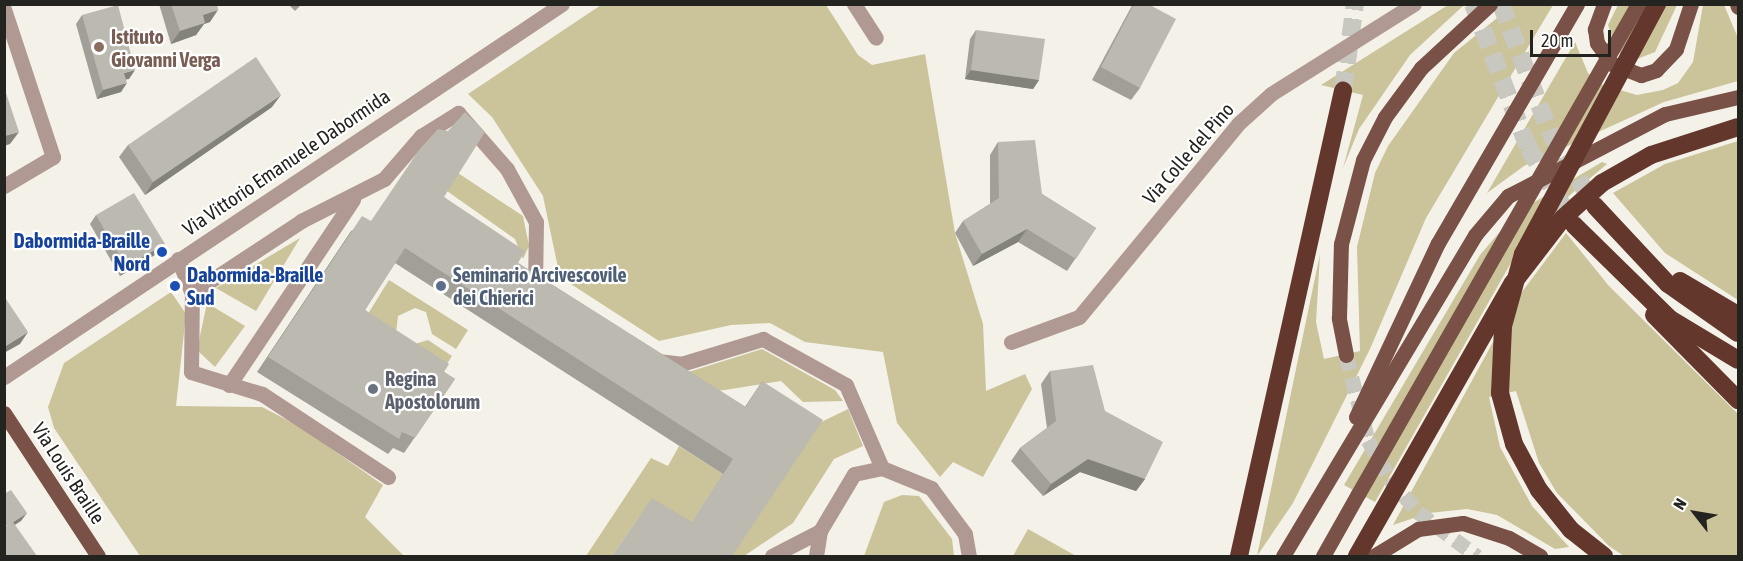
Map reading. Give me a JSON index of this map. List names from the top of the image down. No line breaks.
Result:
{"streets":{"main road":["Via Louis Braille"],"street":["Via Colle del Pino","Via Vittorio Emanuele Dabormida"]},"places":["Istituto Giovanni Verga","Dabormida-Braille Nord","Dabormida-Braille Sud","Seminario Arcivescovile dei Chierici","Regina Apostolorum"],"scale_bar":"20 m","north":"top left"}
